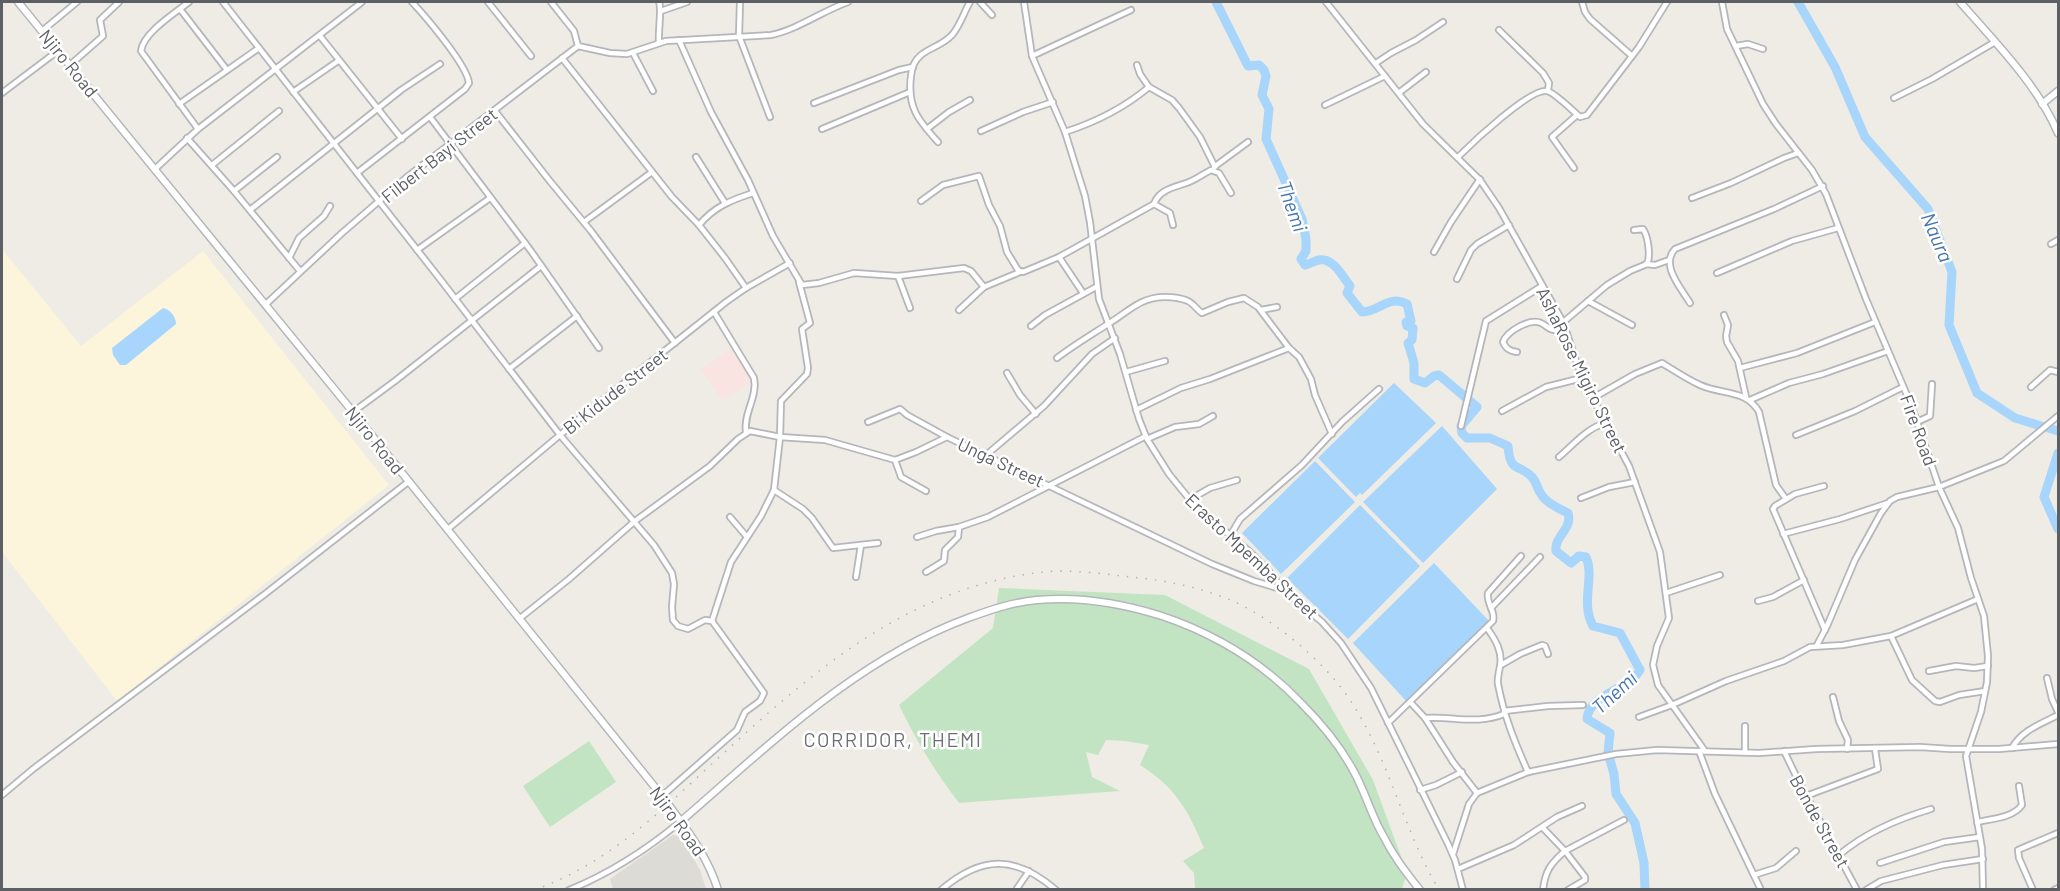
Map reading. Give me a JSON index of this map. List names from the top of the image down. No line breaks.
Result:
{"streets":{"street":["Njiro Road","Filbert Bayi Street","AshaRose Migiro Street","Bi Kidude Street","Fire Road","Unga Street","Erasto Mpemba Street","Bonde Street"]},"crossings":[["Njiro Road","Filbert Bayi Street"],["Njiro Road","Bi Kidude Street"],["Unga Street","Erasto Mpemba Street"]],"districts":["CORRIDOR, THEMI"],"water":["Themi","Naura"]}
